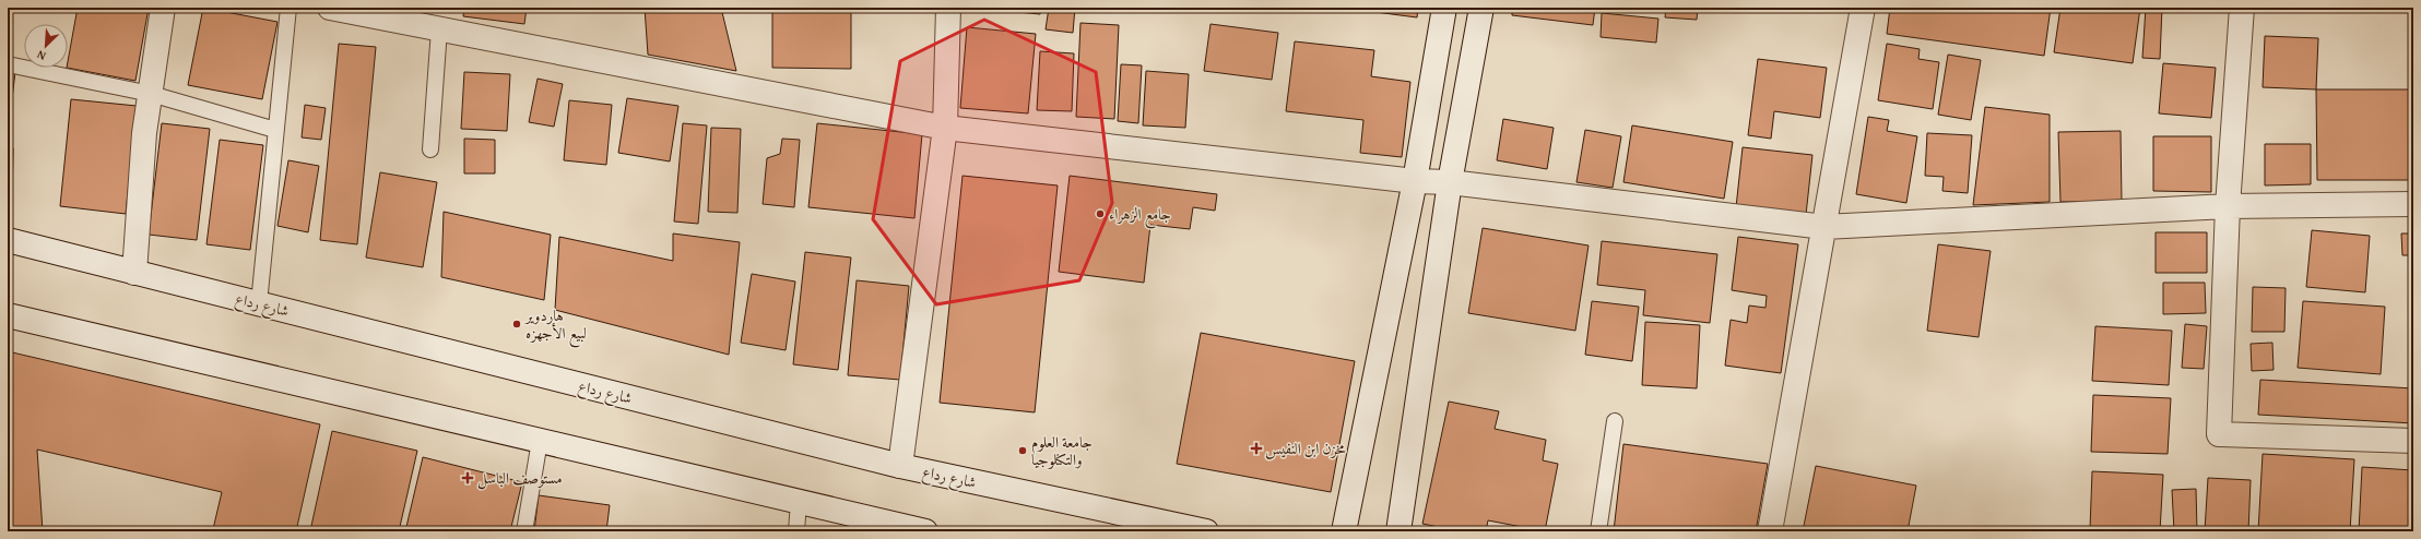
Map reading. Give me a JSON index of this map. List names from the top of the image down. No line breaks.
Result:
{"streets":{"street":["شارع رداع"]},"places":{"other":["جامع الزهراء","هاردوير لبيع الأجهزه","جامعة العلوم والتكنلوجيا"],"health":["مخزن ابن النفيس","مستوصف الباسل"]},"north":"bottom left"}
